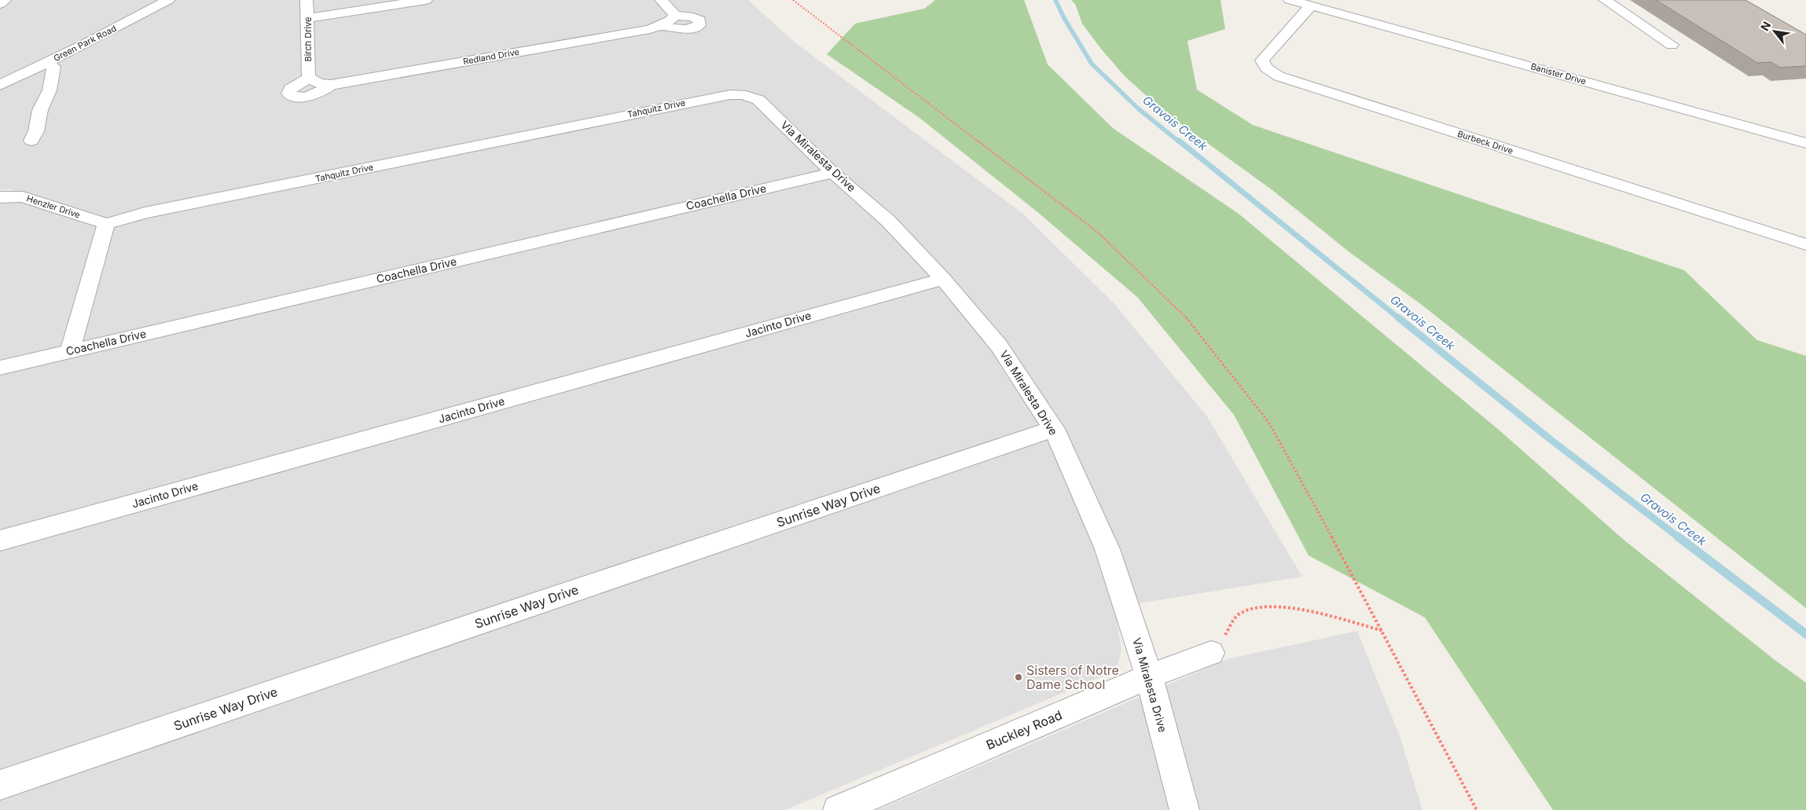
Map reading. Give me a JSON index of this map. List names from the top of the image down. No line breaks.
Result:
{"streets":{"street":["Birch Drive","Green Park Road","Redland Drive","Banister Drive","Tahquitz Drive","Burbeck Drive","Via Miralesta Drive","Coachella Drive","Henzler Drive","Jacinto Drive","Sunrise Way Drive","Buckley Road"]},"crossings":[["Birch Drive","Redland Drive"],["Banister Drive","Burbeck Drive"],["Tahquitz Drive","Via Miralesta Drive"],["Tahquitz Drive","Henzler Drive"],["Via Miralesta Drive","Coachella Drive"],["Via Miralesta Drive","Jacinto Drive"],["Via Miralesta Drive","Sunrise Way Drive"],["Via Miralesta Drive","Buckley Road"]],"water":["Gravois Creek"],"places":["Sisters of Notre Dame School"],"north":"top left"}
